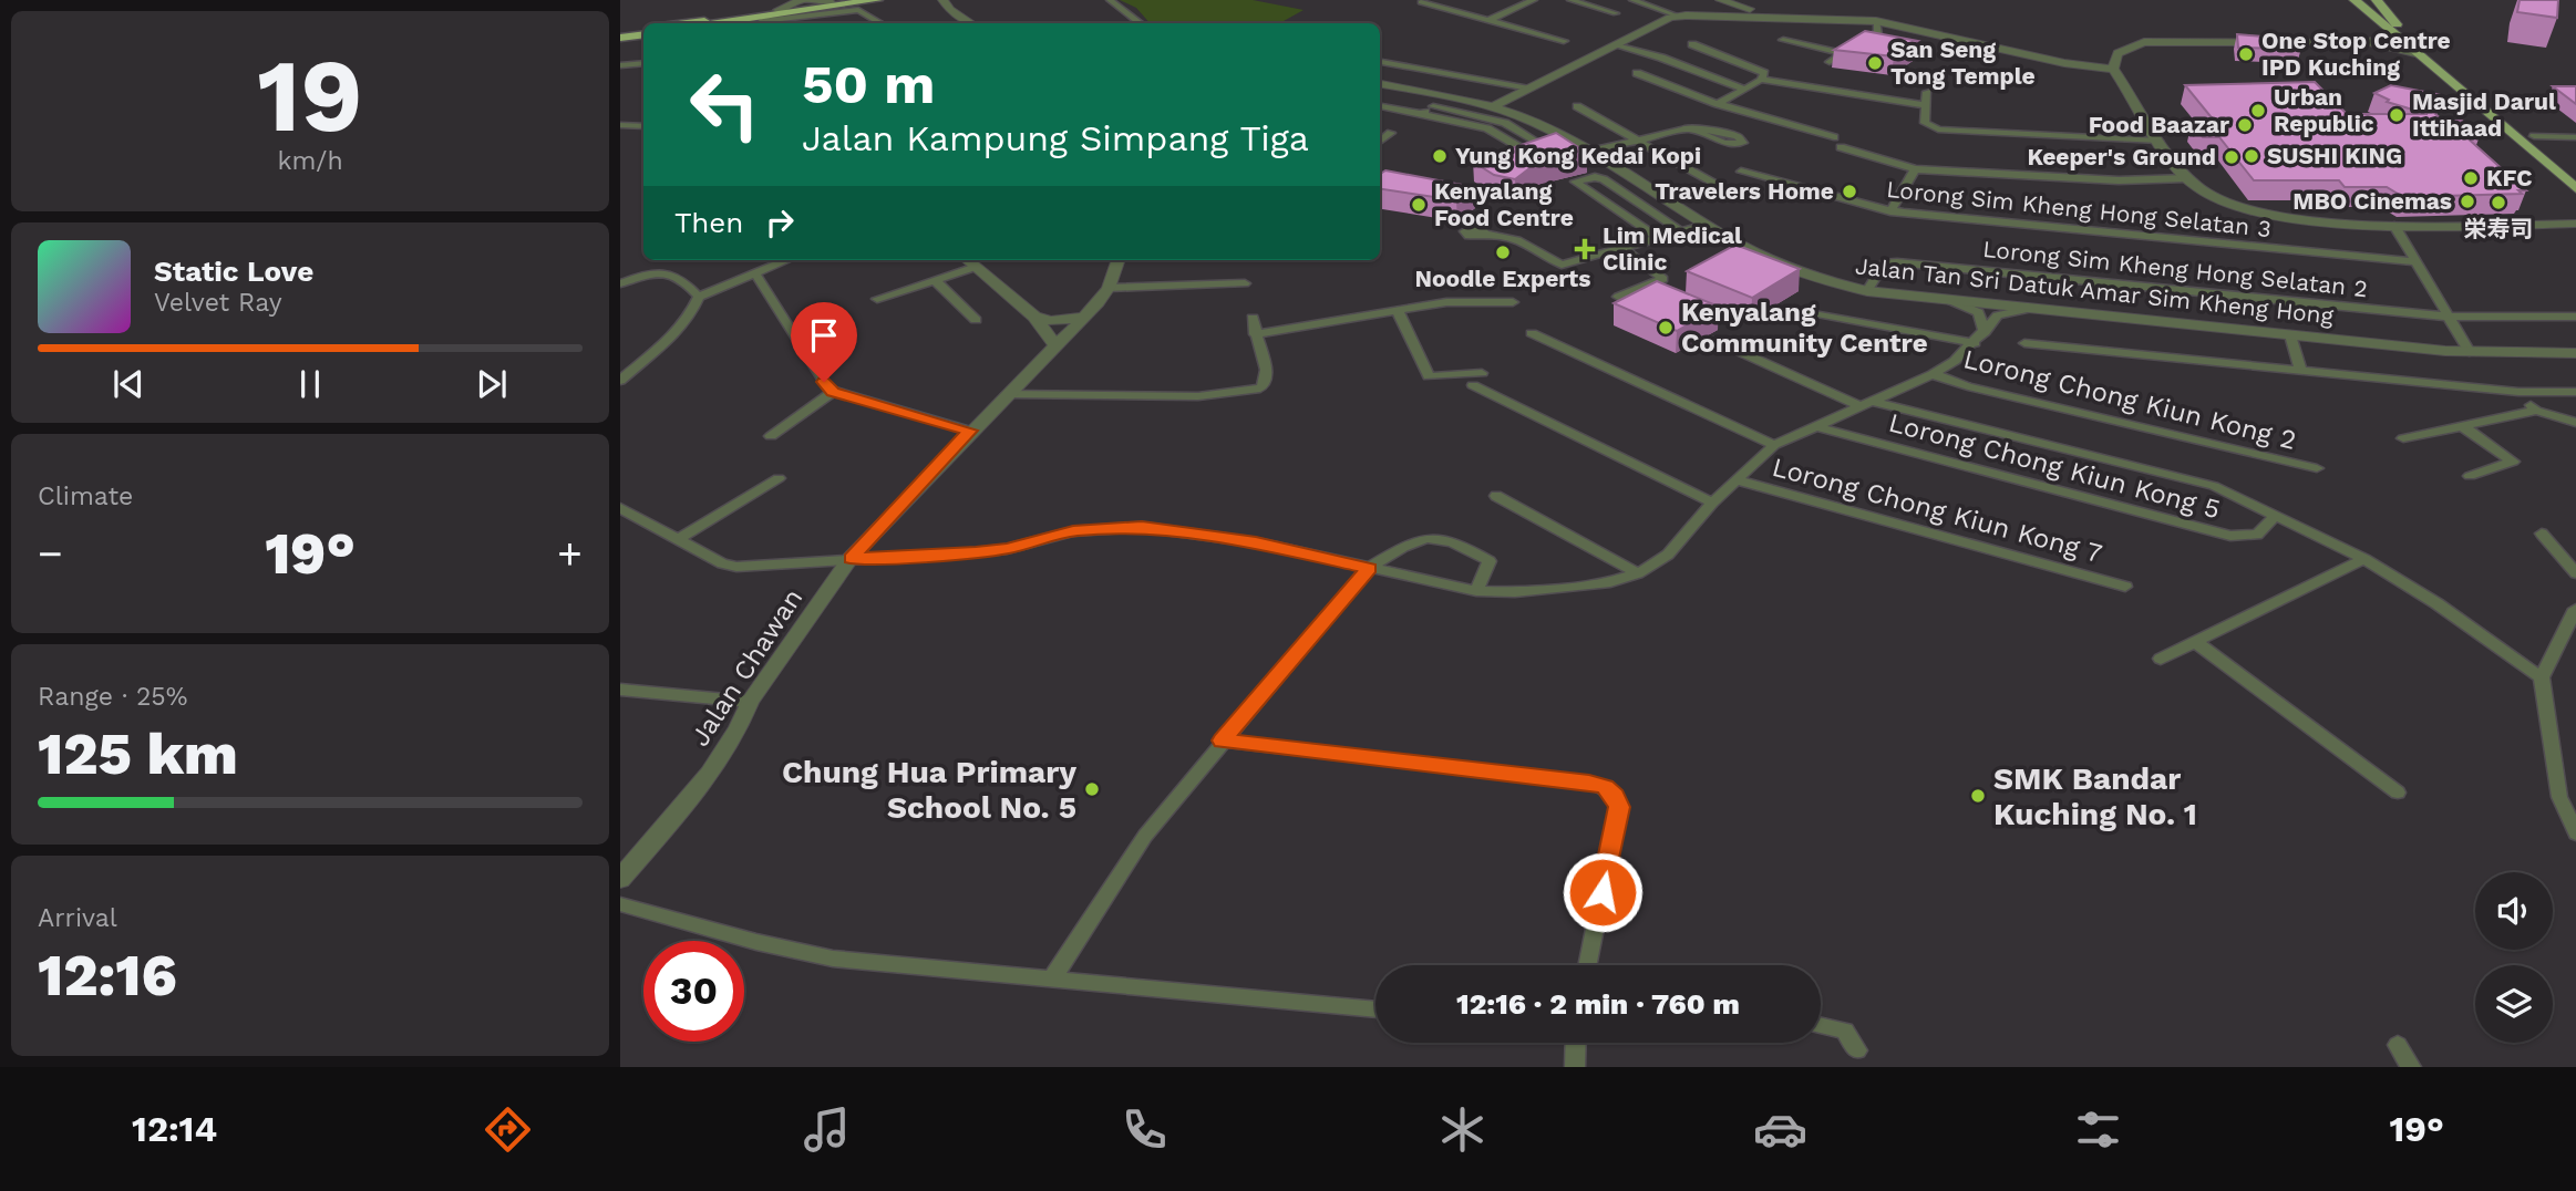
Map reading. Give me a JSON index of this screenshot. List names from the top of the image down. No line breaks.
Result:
{"streets":{"street":["Lorong Sim Kheng Hong Selatan 3","Lorong Sim Kheng Hong Selatan 2","Jalan Tan Sri Datuk Amar Sim Kheng Hong","Lorong Chong Kiun Kong 2","Lorong Chong Kiun Kong 5","Lorong Chong Kiun Kong 7","Jalan Chawan"]},"crossings":[["Lorong Sim Kheng Hong Selatan 2","Jalan Tan Sri Datuk Amar Sim Kheng Hong"]],"places":{"other":["One Stop Centre IPD Kuching","San Seng Tong Temple","Urban Republic","Masjid Darul Ittihaad","Food Baazar","Yung Kong Kedai Kopi","SUSHI KING","Keeper's Ground","KFC","Travelers Home","MBO Cinemas","栄寿司","Kenyalang Food Centre","Noodle Experts","Kenyalang Community Centre","Chung Hua Primary School No. 5","SMK Bandar Kuching No. 1"],"health":["Lim Medical Clinic"]},"page":{"tile":[["19","km/h"],"Climate",["Range · 25%","125 km"],["Arrival","12:16"]],"turn":["50 m","Jalan Kampung Simpang Tiga"],"then":"Then","song":["Static Love","Velvet Ray"],"heat":["−","19°","+"],"limit":"30","trip":"12:16 · 2 min · 760 m","tabs":["12:14","19°"]}}
